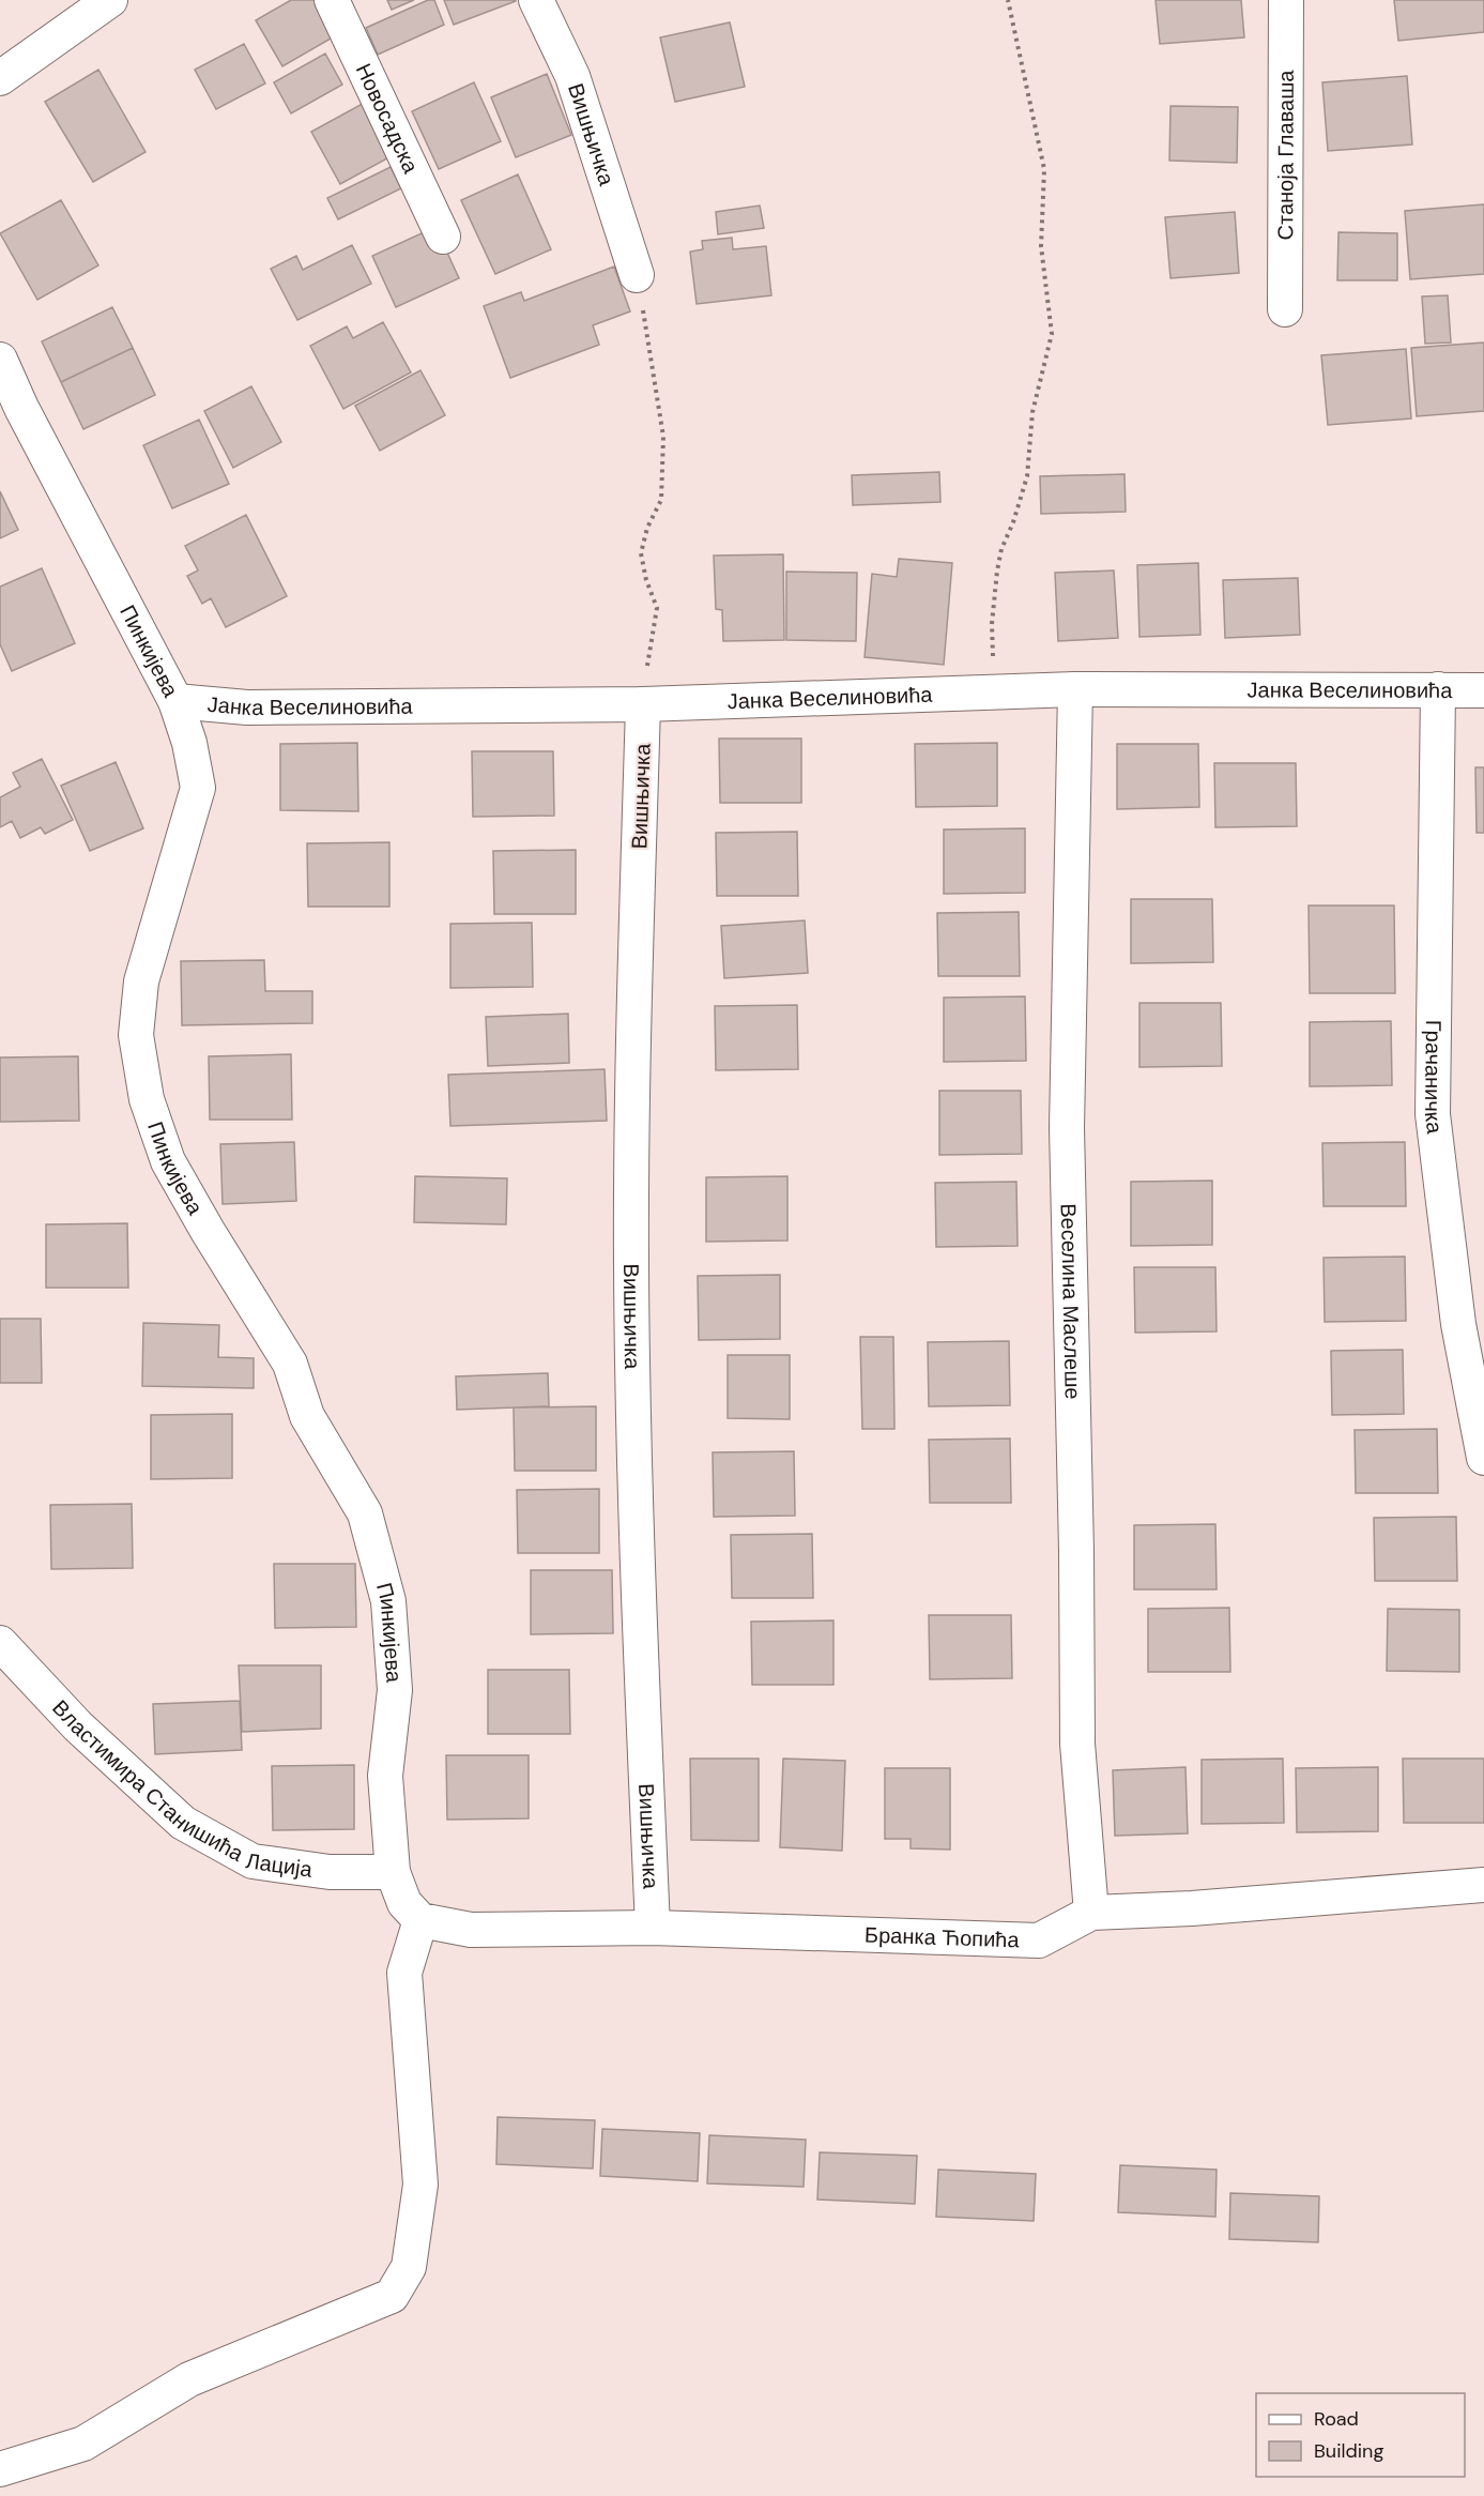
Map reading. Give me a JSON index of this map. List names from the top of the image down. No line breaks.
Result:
{"streets":{"street":["Новосадска","Вишњичка","Станоја Главаша","Пинкијева","Јанка Веселиновића","Грачаничка","Веселина Маслеше","Властимира Станишића Лација","Бранка Ћопића"]},"crossings":[["Вишњичка","Јанка Веселиновића"],["Вишњичка","Бранка Ћопића"],["Пинкијева","Јанка Веселиновића"],["Пинкијева","Властимира Станишића Лација"],["Пинкијева","Бранка Ћопића"],["Јанка Веселиновића","Грачаничка"],["Јанка Веселиновића","Веселина Маслеше"],["Веселина Маслеше","Бранка Ћопића"]],"legend":["Road","Building"]}
